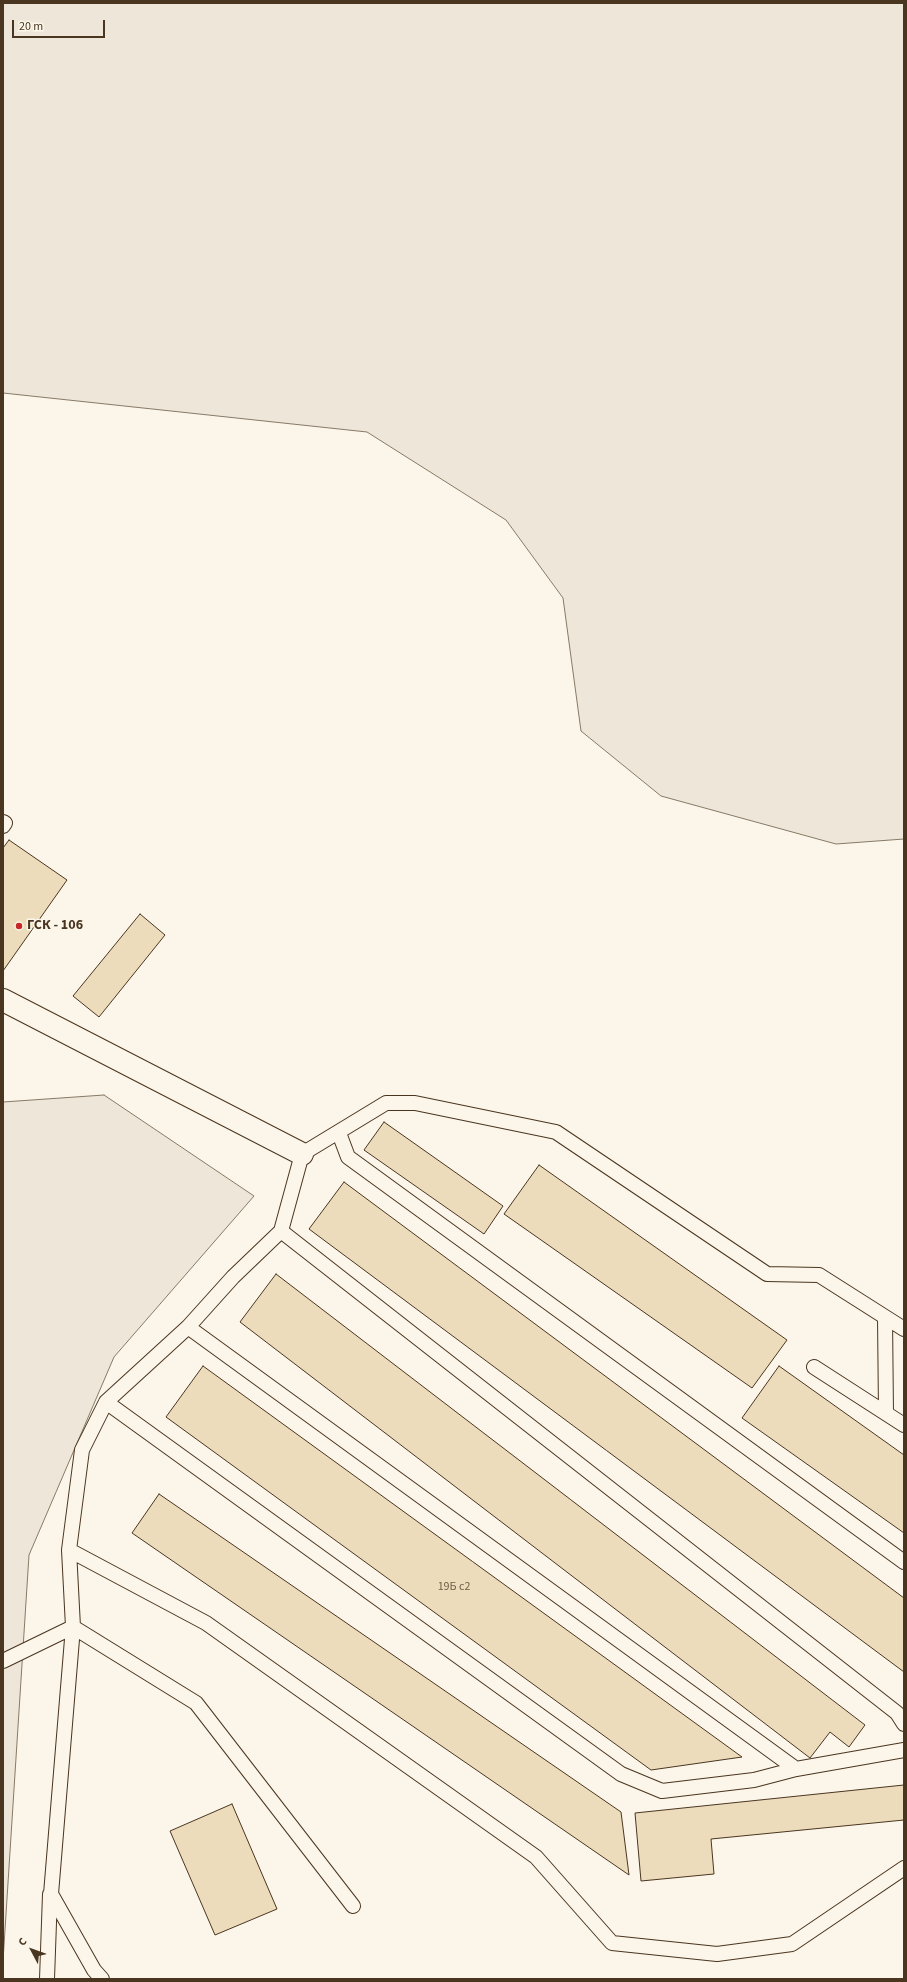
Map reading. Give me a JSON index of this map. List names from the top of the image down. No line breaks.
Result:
{"places":["ГСК - 106"],"house_numbers":["19Б с2"],"scale_bar":"20 m","north":"top left"}
